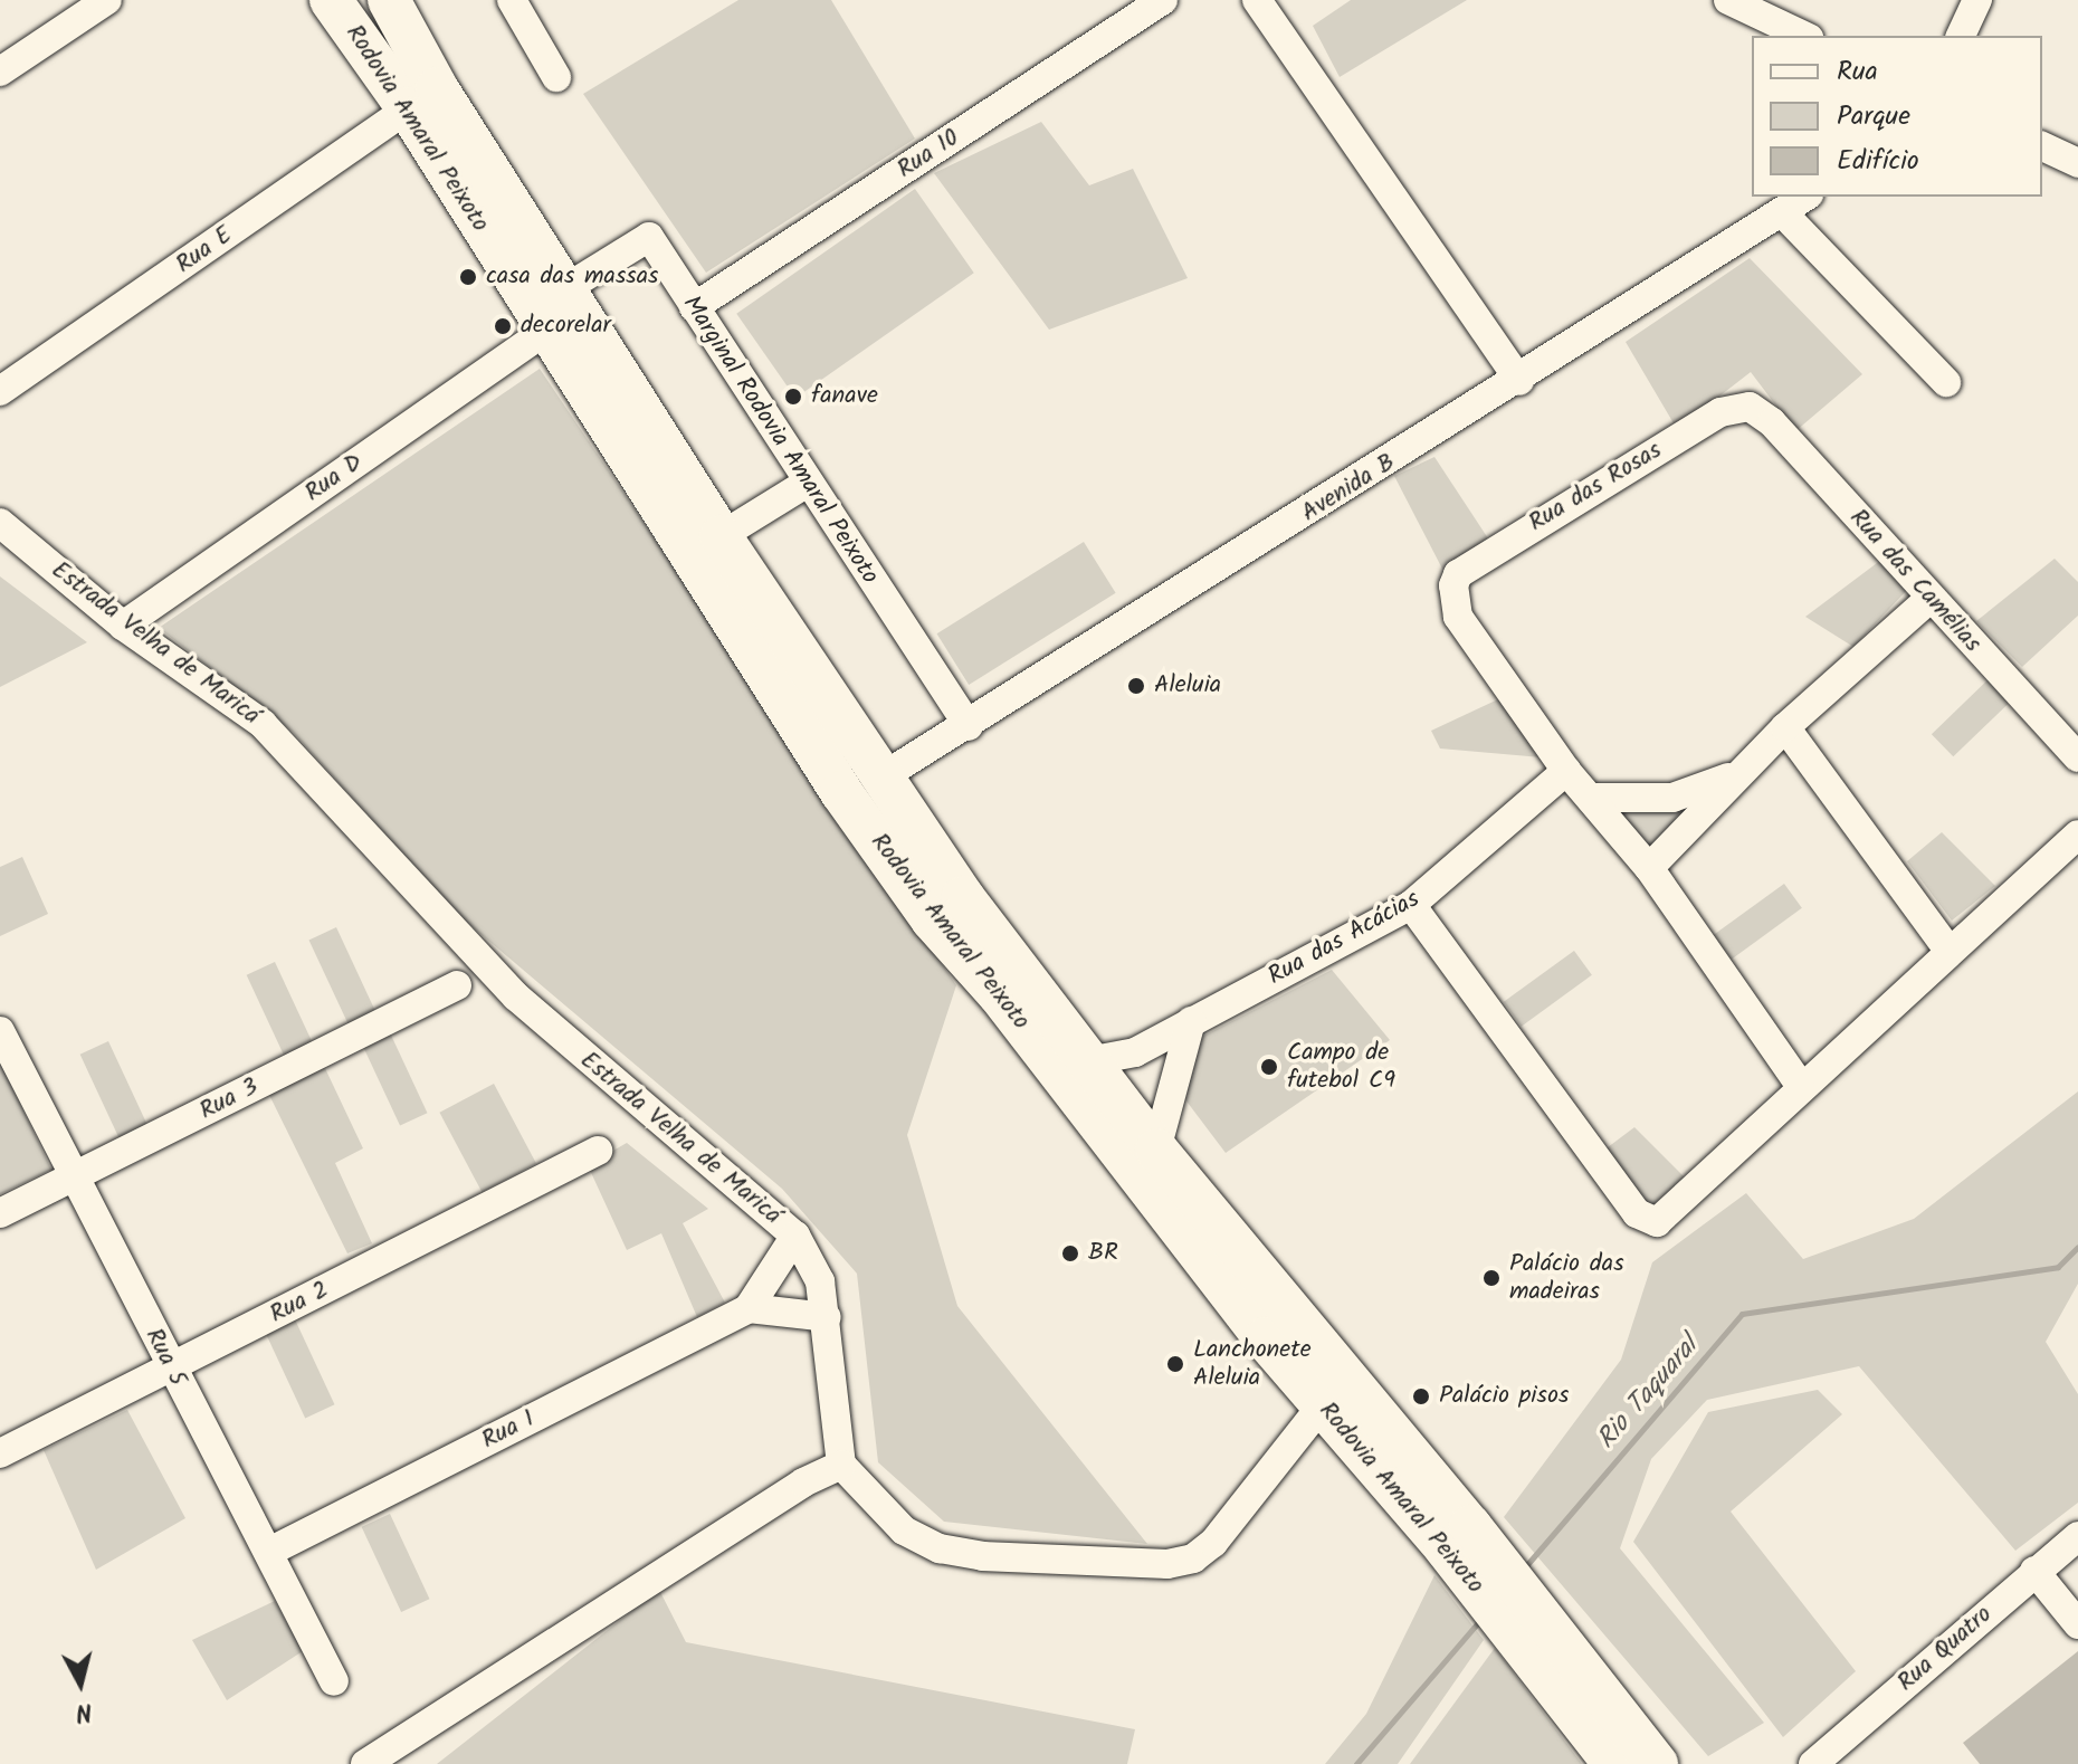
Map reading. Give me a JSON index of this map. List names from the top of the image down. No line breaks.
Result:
{"streets":{"highway":["Rodovia Amaral Peixoto"],"street":["Rua 10","Rua E","Marginal Rodovia Amaral Peixoto","Rua D","Rua das Rosas","Avenida B","Rua das Camélias","Estrada Velha de Maricá","Rua das Acácias","Rua 3","Rua 2","Rua 5","Rua 1","Rua Quatro"]},"crossings":[["Rodovia Amaral Peixoto","Rua E"],["Rodovia Amaral Peixoto","Marginal Rodovia Amaral Peixoto"],["Rodovia Amaral Peixoto","Rua D"],["Rodovia Amaral Peixoto","Avenida B"],["Rodovia Amaral Peixoto","Rua das Acácias"],["Rua 10","Marginal Rodovia Amaral Peixoto"],["Marginal Rodovia Amaral Peixoto","Avenida B"],["Rua D","Estrada Velha de Maricá"],["Rua das Rosas","Rua das Camélias"],["Rua das Rosas","Rua das Acácias"],["Rua 3","Rua 5"],["Rua 2","Rua 5"],["Rua 5","Rua 1"]],"water":["Rio Taquaral"],"places":["casa das massas","decorelar","fanave","Aleluia","Campo de futebol C9","BR","Palácio das madeiras","Lanchonete Aleluia","Palácio pisos"],"legend":["Rua","Parque","Edifício"],"north":"bottom"}
